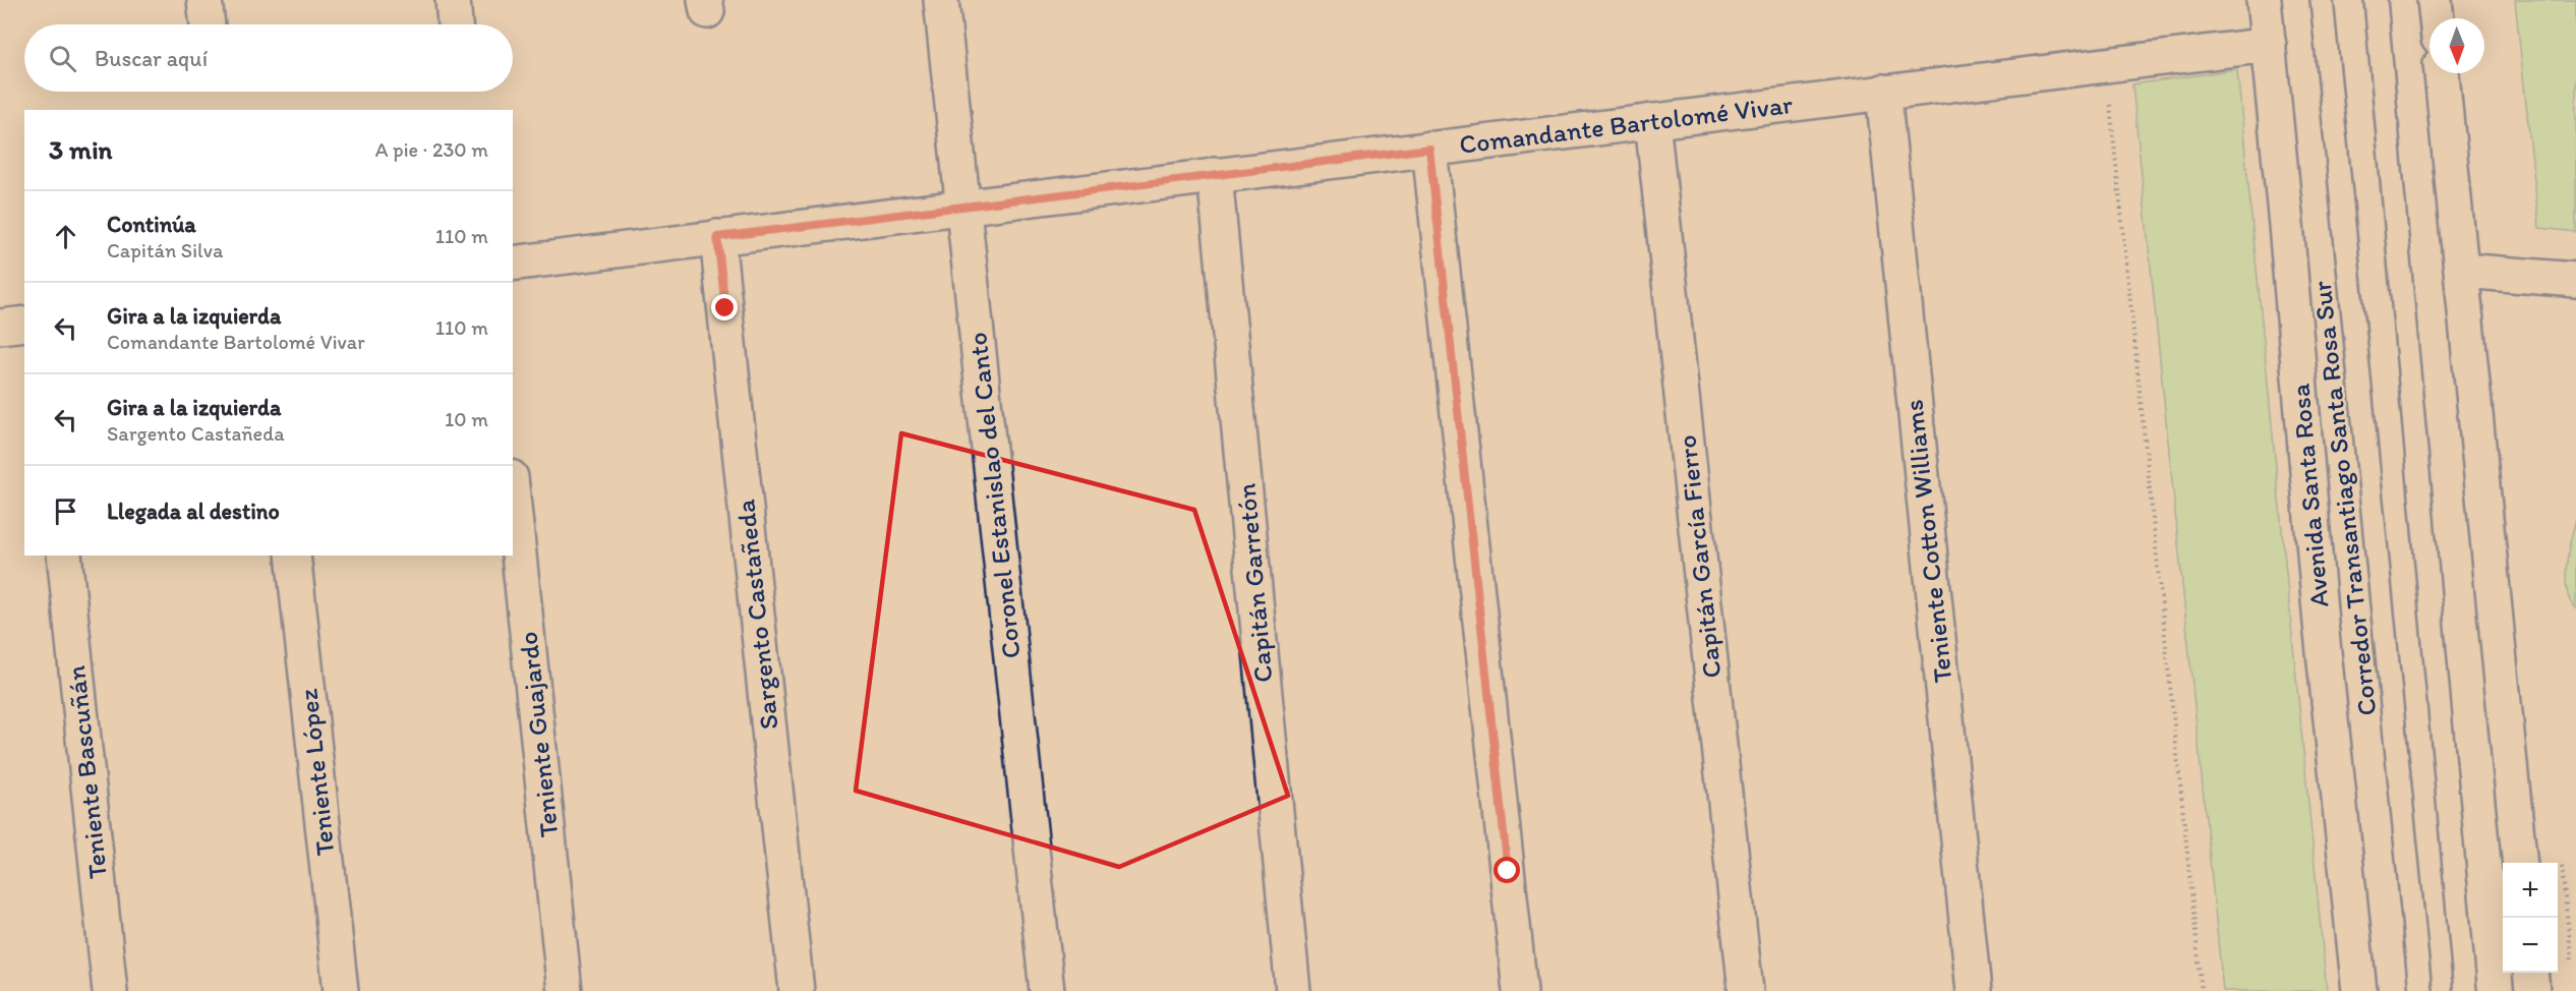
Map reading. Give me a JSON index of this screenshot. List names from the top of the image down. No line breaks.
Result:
{"streets":{"street":["Comandante Bartolomé Vivar","Coronel Estanislao del Canto","Avenida Santa Rosa","Teniente Cotton Williams","Capitán García Fierro","Capitán Garretón","Sargento Castañeda","Teniente Guajardo","Teniente Bascuñán","Teniente López"],"lane":["Corredor Transantiago Santa Rosa Sur"]},"crossings":[["Comandante Bartolomé Vivar","Coronel Estanislao del Canto"],["Comandante Bartolomé Vivar","Avenida Santa Rosa"],["Comandante Bartolomé Vivar","Teniente Cotton Williams"],["Comandante Bartolomé Vivar","Capitán García Fierro"],["Comandante Bartolomé Vivar","Capitán Garretón"],["Comandante Bartolomé Vivar","Sargento Castañeda"]],"north":"bottom","page":{"search":"Buscar aquí","heading":["3 min","A pie · 230 m"],"list":[["Continúa","Capitán Silva","110 m"],["Gira a la izquierda","Comandante Bartolomé Vivar","110 m"],["Gira a la izquierda","Sargento Castañeda","10 m"],"Llegada al destino"],"map_buttons":["+","−"]}}
